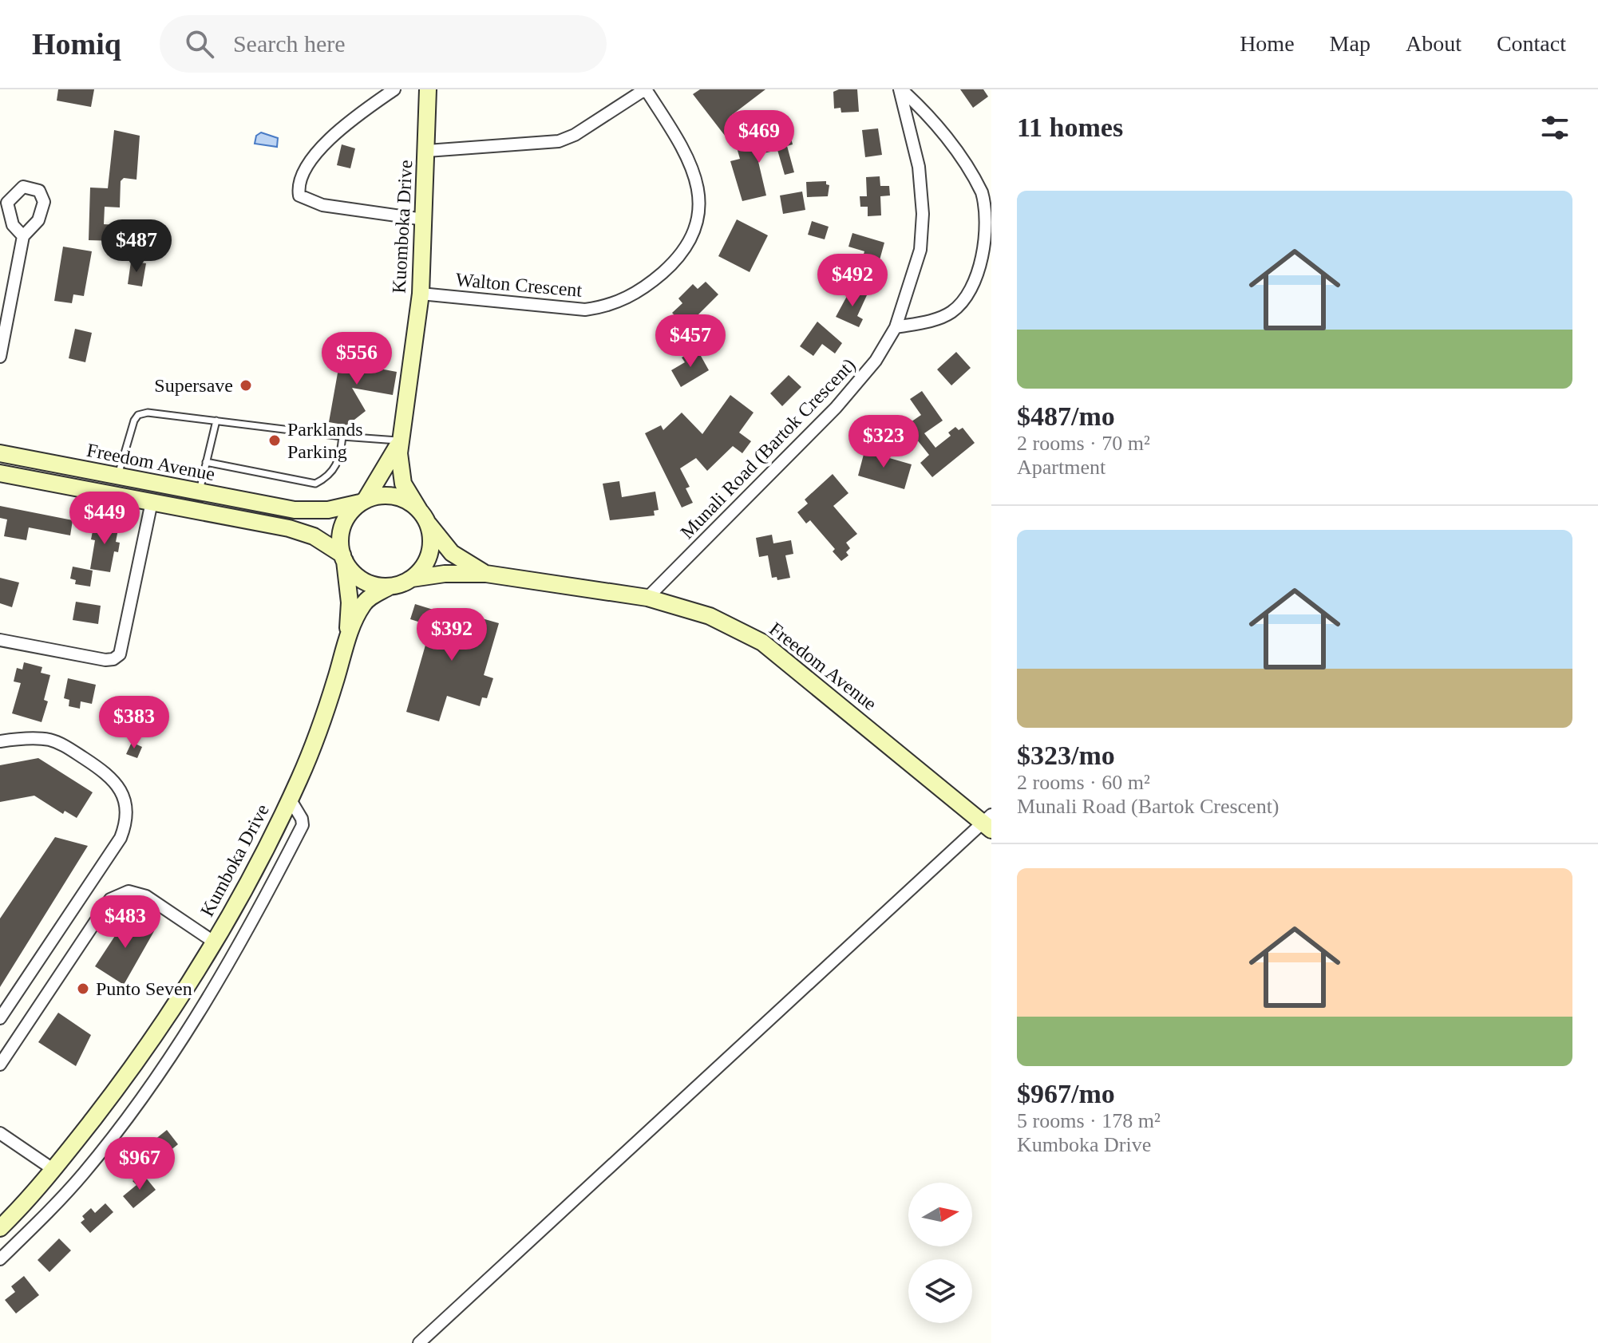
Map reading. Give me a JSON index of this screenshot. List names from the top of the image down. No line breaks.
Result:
{"streets":{"main road":["Kuomboka Drive","Freedom Avenue","Kumboka Drive"],"street":["Walton Crescent","Munali Road (Bartok Crescent)"]},"crossings":[["Kuomboka Drive","Walton Crescent"],["Kuomboka Drive","Freedom Avenue"],["Munali Road (Bartok Crescent)","Freedom Avenue"],["Freedom Avenue","Kumboka Drive"]],"places":["Supersave","Parklands Parking","Punto Seven"],"north":"right","page":{"header":"Homiq","search":"Search here","nav":["Home","Map","About","Contact"],"heading":"11 homes","price":["$469","$487","$492","$457","$556","$323","$449","$392","$383","$483","$967"],"list":[{"name":"$487/mo","note":"2 rooms · 70 m² · Apartment"},{"name":"$323/mo","note":"2 rooms · 60 m² · Munali Road (Bartok Crescent)"},{"name":"$967/mo","note":"5 rooms · 178 m² · Kumboka Drive"}]}}
